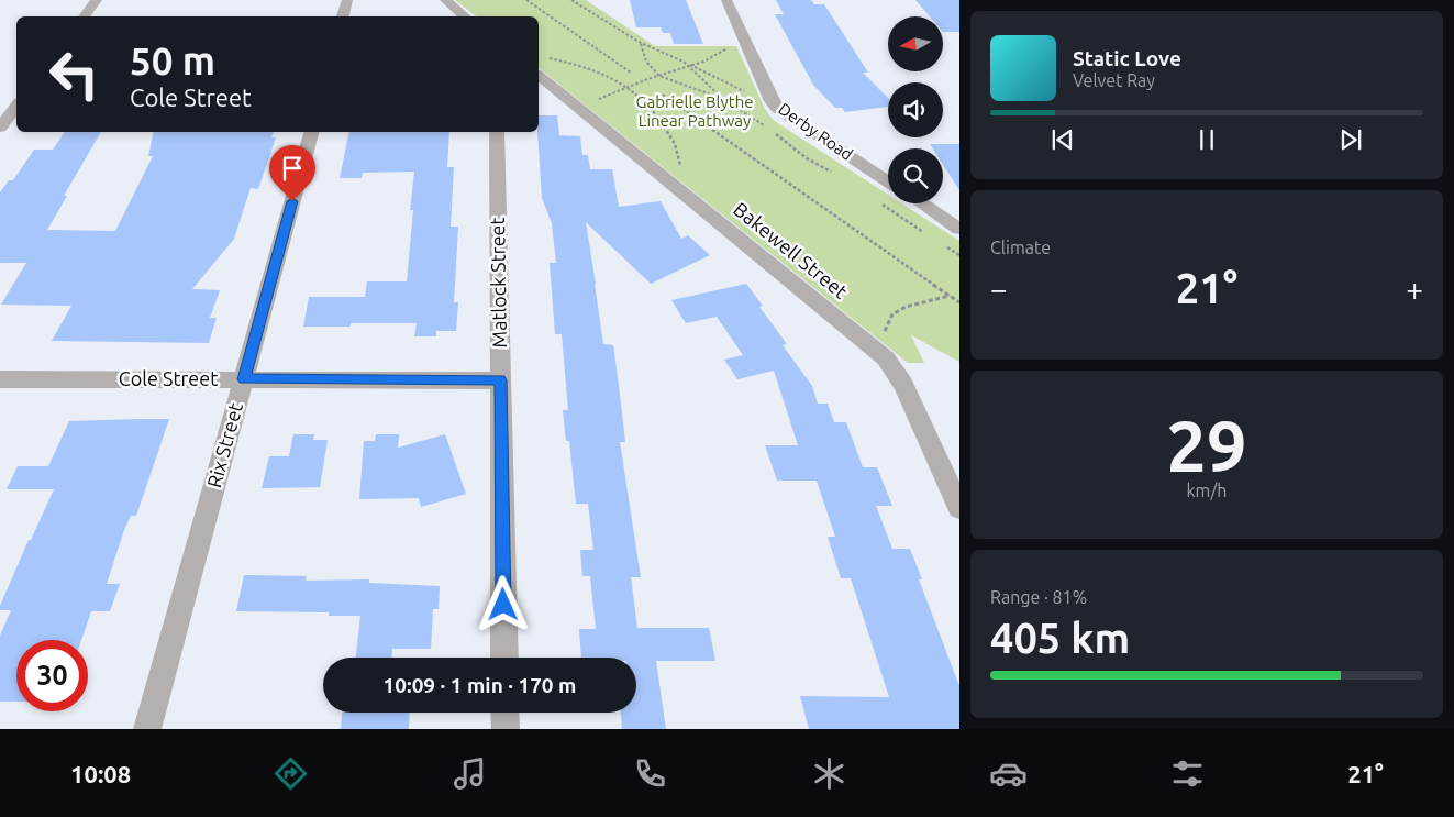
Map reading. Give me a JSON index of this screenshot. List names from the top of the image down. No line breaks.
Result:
{"streets":{"street":["Derby Road","Bakewell Street","Matlock Street","Cole Street","Rix Street"]},"crossings":[["Matlock Street","Cole Street"],["Cole Street","Rix Street"]],"parks":["Gabrielle Blythe Linear Pathway"],"north":"left","page":{"turn":["50 m","Cole Street"],"song":["Static Love","Velvet Ray"],"tile":["Climate",["29","km/h"],["Range · 81%","405 km"]],"heat":["−","21°","+"],"limit":"30","trip":"10:09 · 1 min · 170 m","tabs":["10:08","21°"]}}
